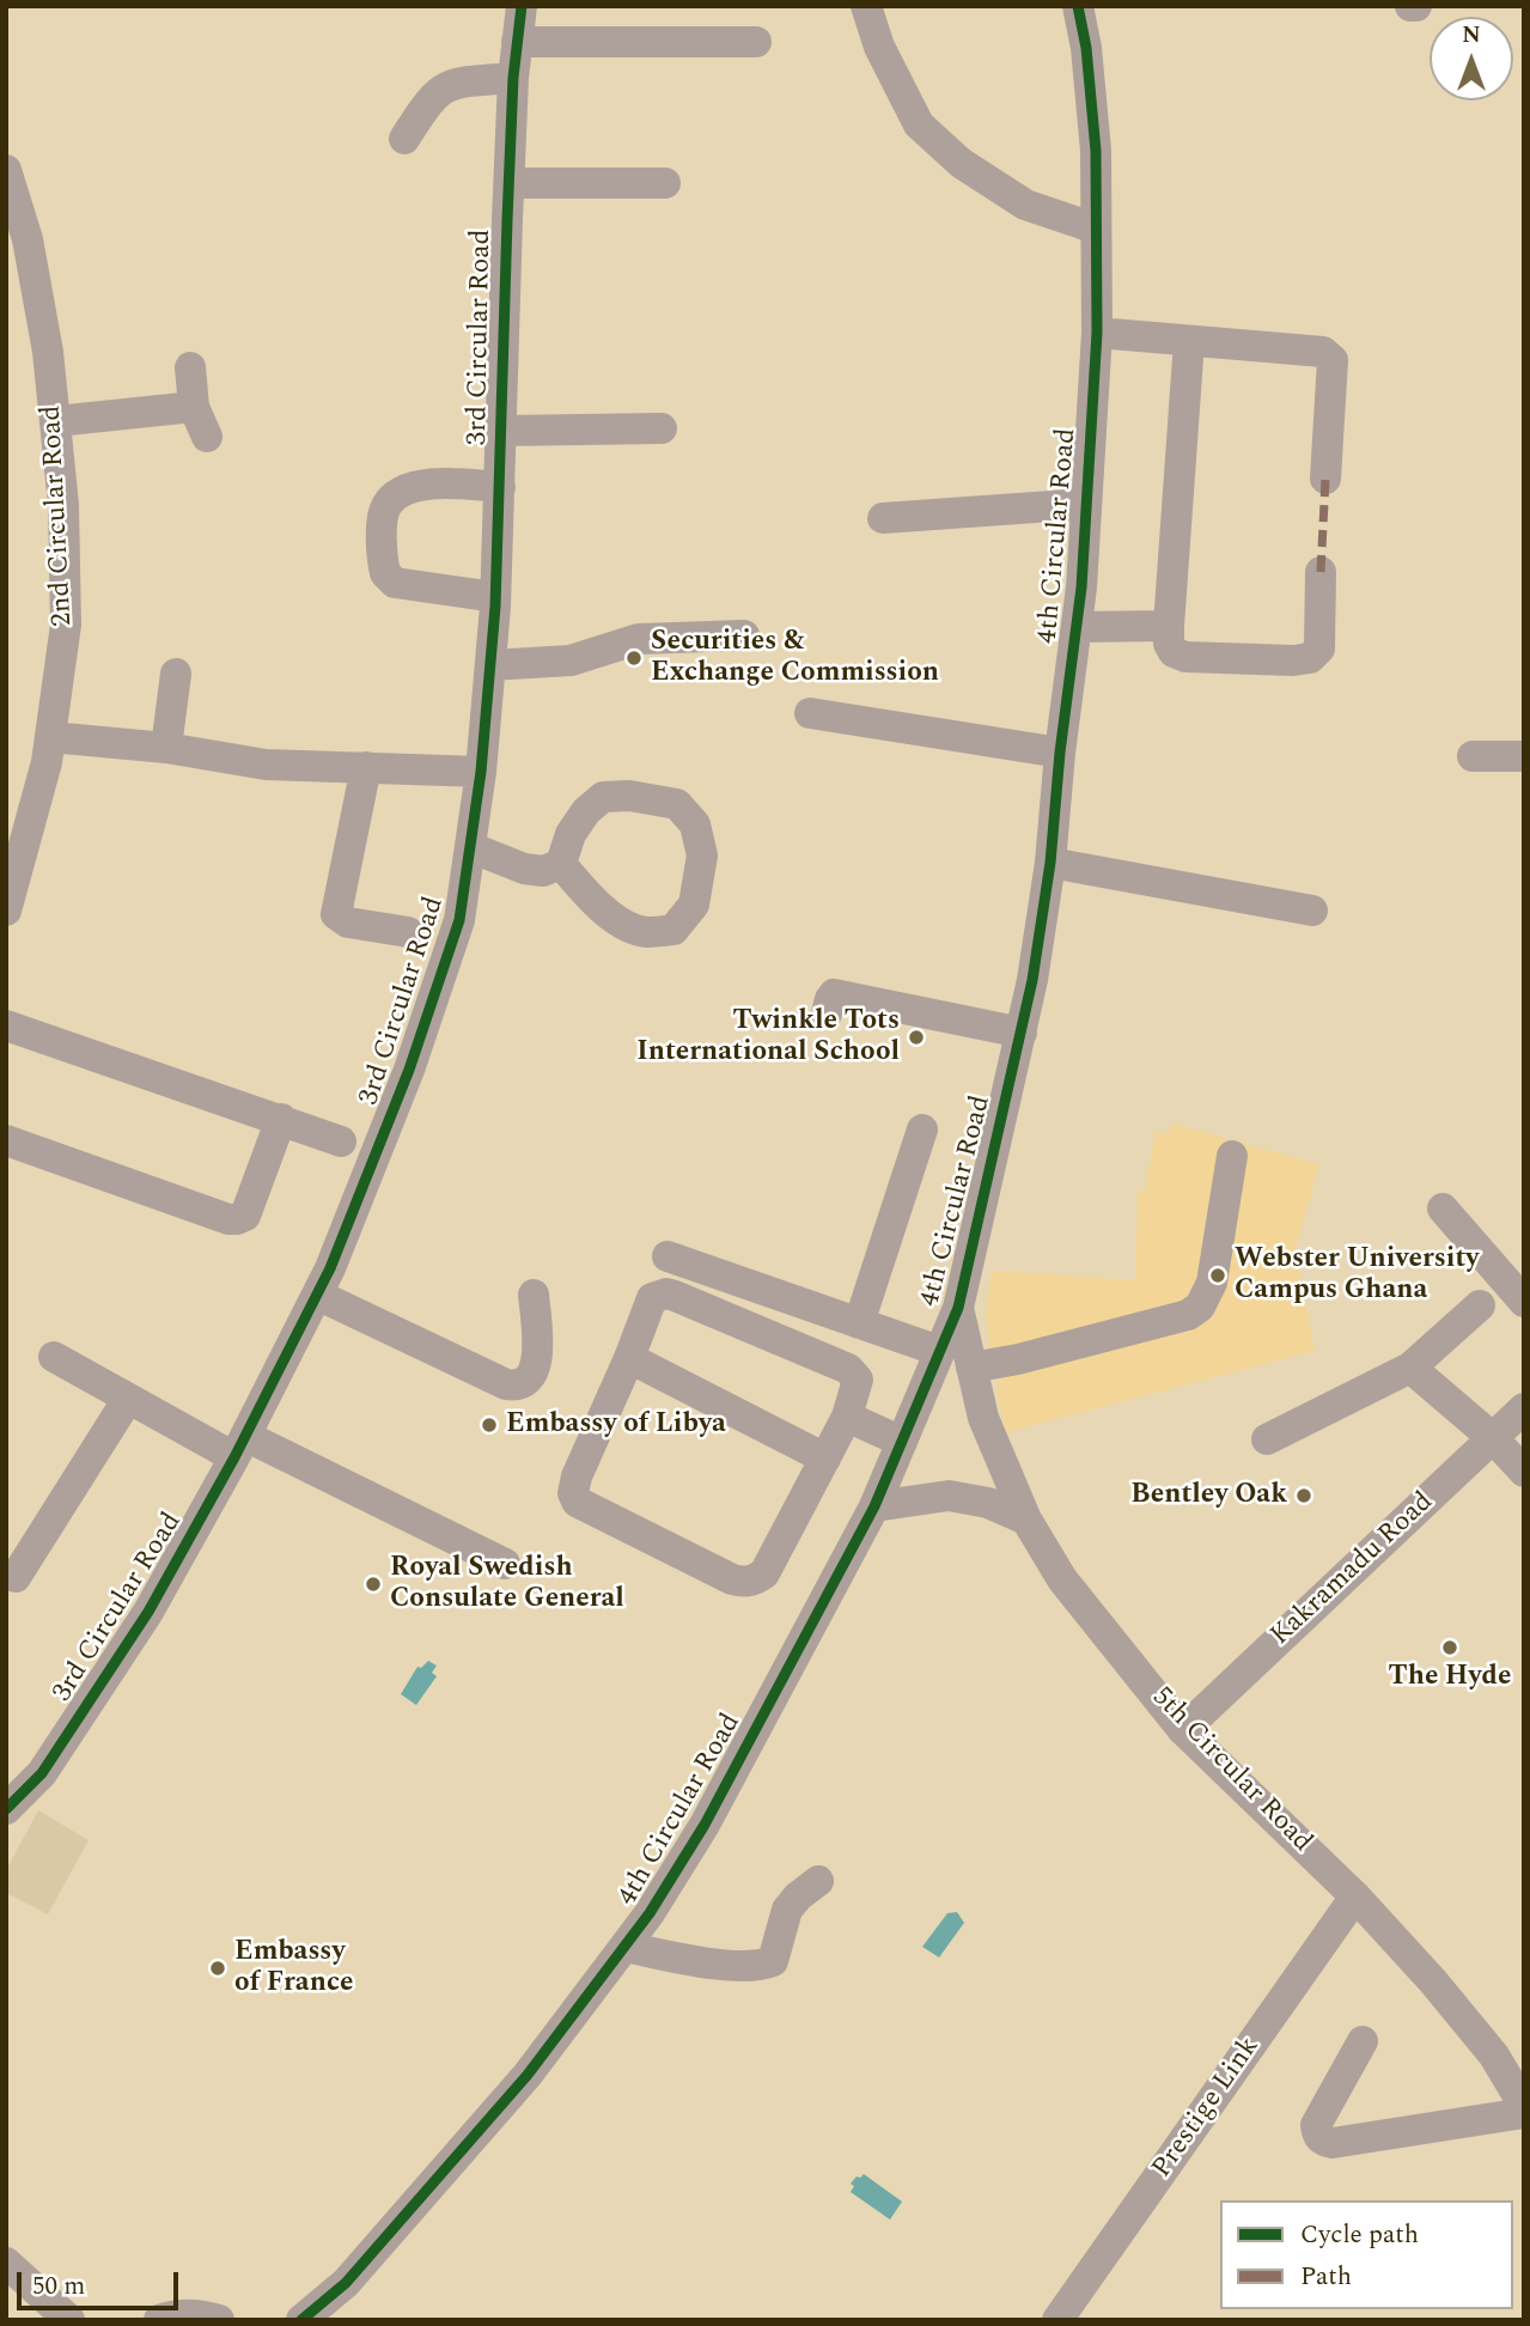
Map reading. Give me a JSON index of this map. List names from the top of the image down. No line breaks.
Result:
{"streets":{"street":["3rd Circular Road","2nd Circular Road","4th Circular Road","Kakramadu Road","5th Circular Road","Prestige Link"]},"crossings":[["4th Circular Road","5th Circular Road"],["Kakramadu Road","5th Circular Road"],["5th Circular Road","Prestige Link"]],"places":["Securities & Exchange Commission","Twinkle Tots International School","Webster University Campus Ghana","Embassy of Libya","Bentley Oak","Royal Swedish Consulate General","The Hyde","Embassy of France"],"legend":["Cycle path","Path"],"scale_bar":"50 m","north":"top"}
